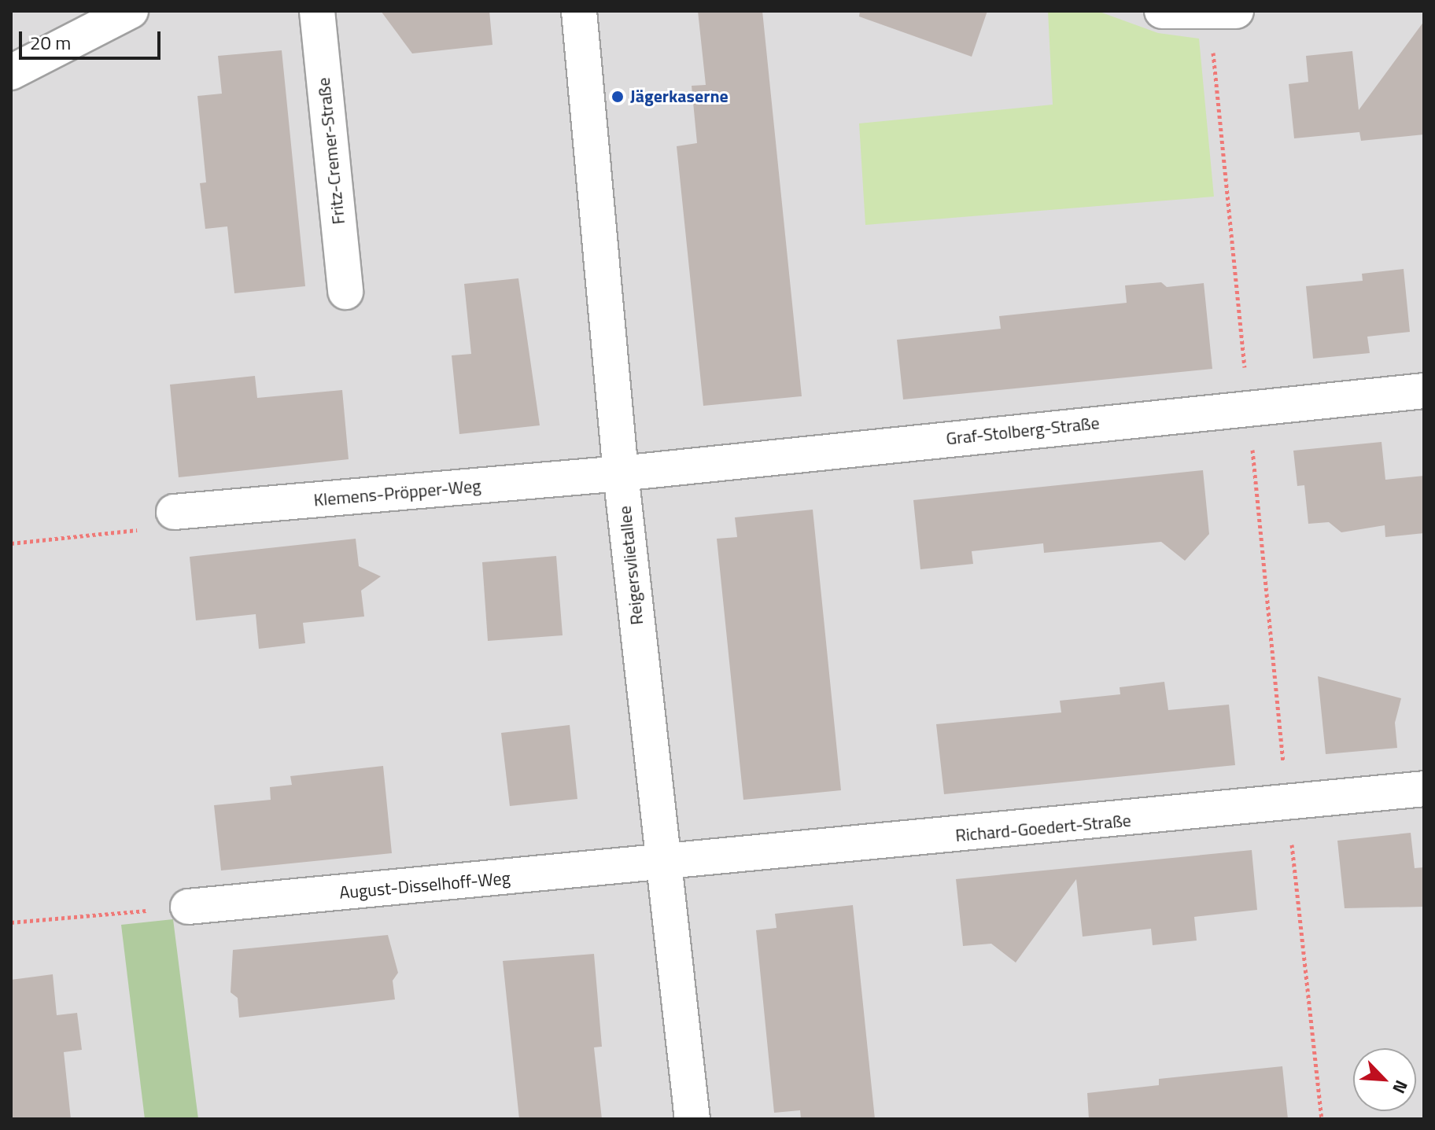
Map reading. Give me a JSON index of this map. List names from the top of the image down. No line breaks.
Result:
{"streets":{"street":["Fritz-Cremer-Straße","Graf-Stolberg-Straße","Klemens-Pröpper-Weg","Reigersvlietallee","Richard-Goedert-Straße","August-Disselhoff-Weg"]},"crossings":[["Graf-Stolberg-Straße","Klemens-Pröpper-Weg"],["Graf-Stolberg-Straße","Reigersvlietallee"],["Klemens-Pröpper-Weg","Reigersvlietallee"],["Reigersvlietallee","Richard-Goedert-Straße"],["Reigersvlietallee","August-Disselhoff-Weg"],["Richard-Goedert-Straße","August-Disselhoff-Weg"]],"places":["Jägerkaserne"],"scale_bar":"20 m","north":"bottom right"}
